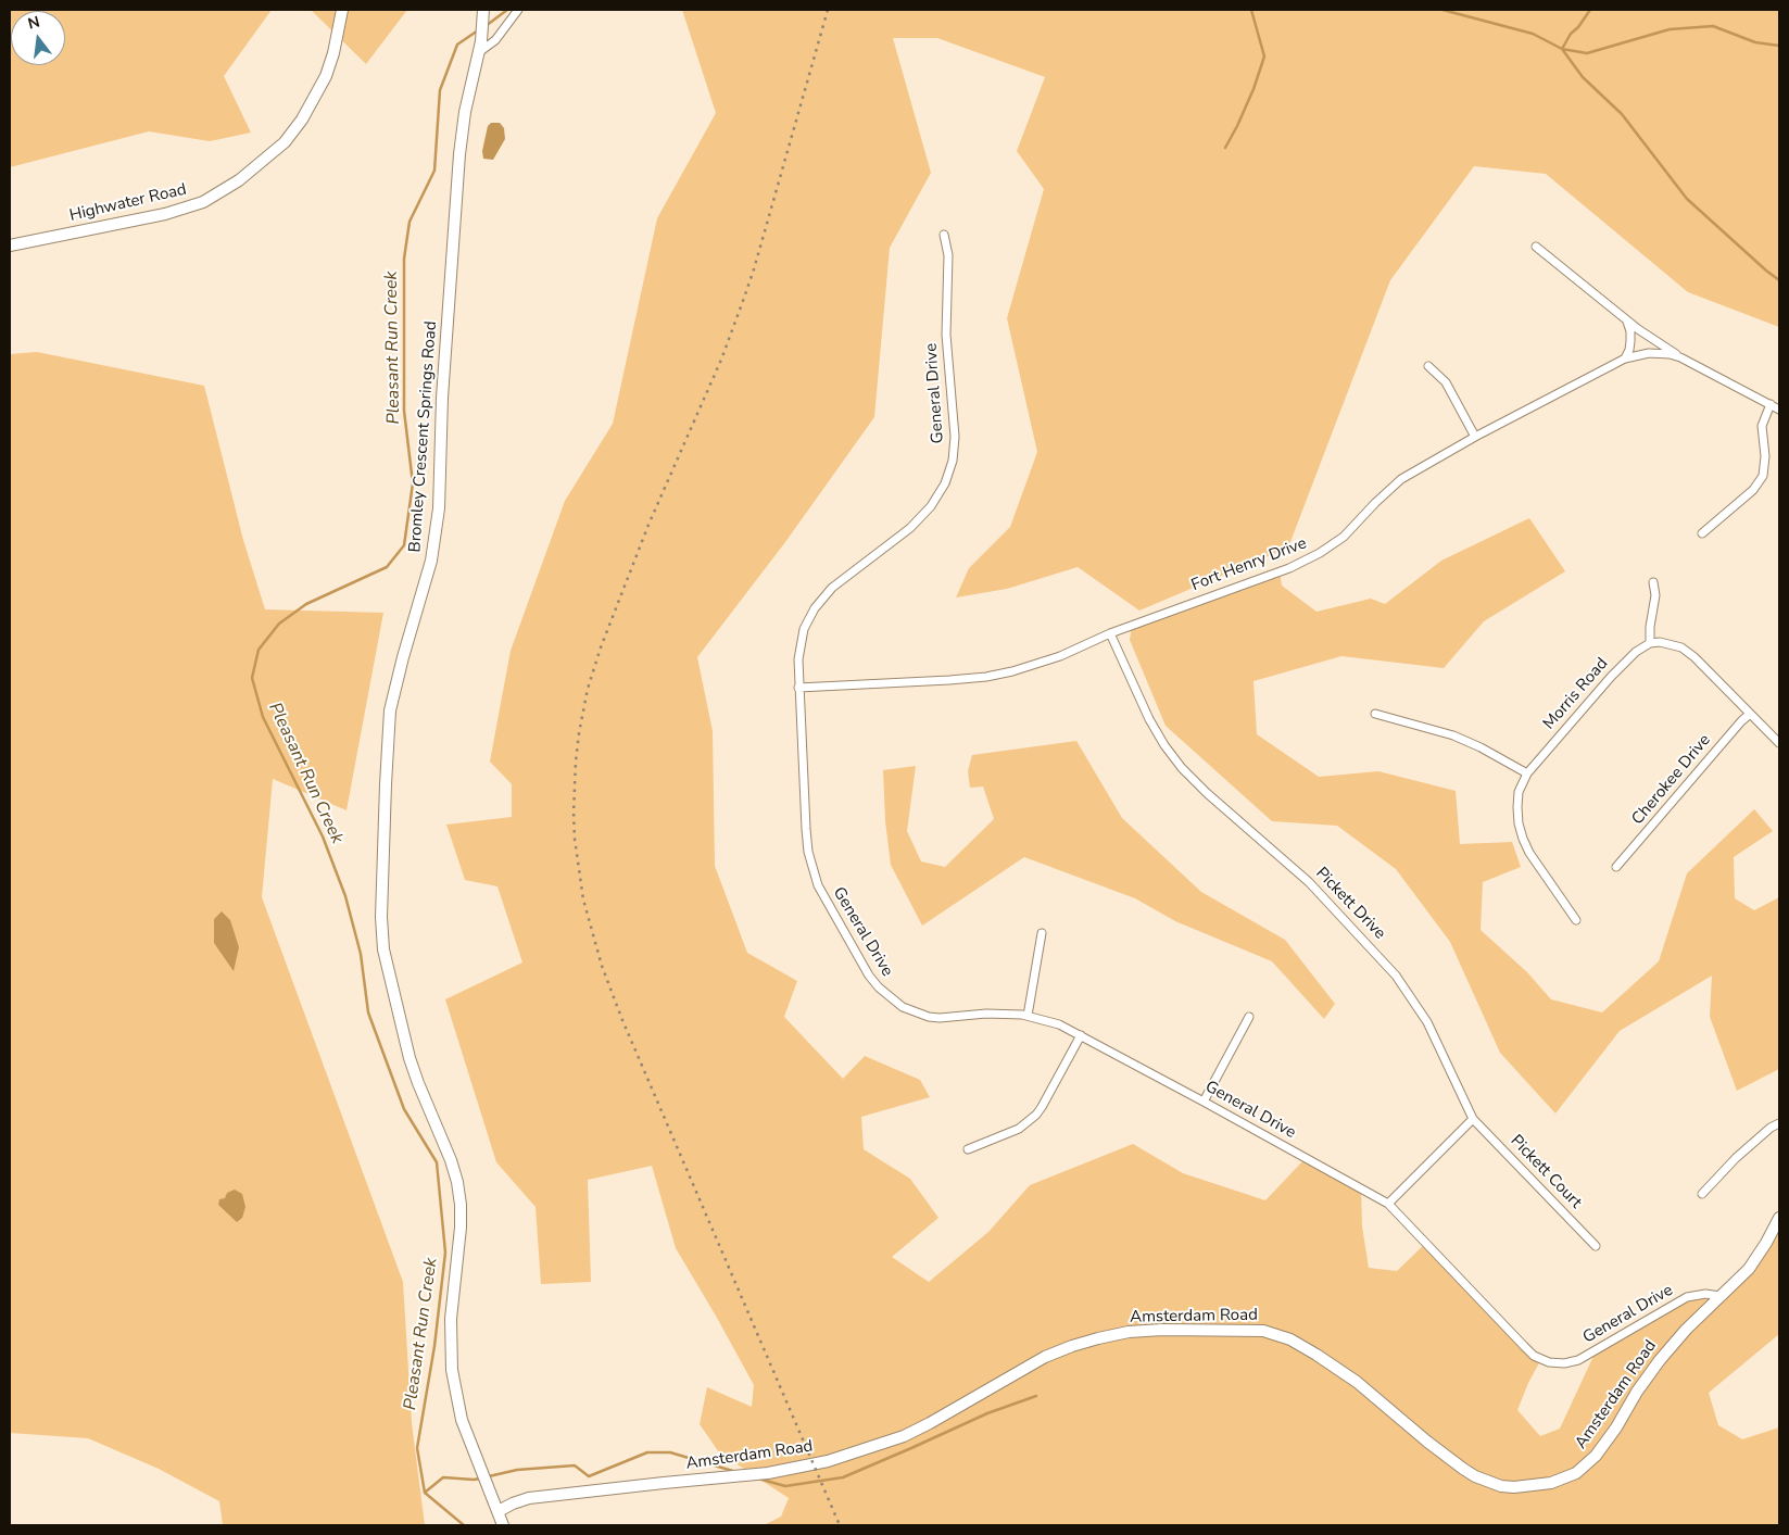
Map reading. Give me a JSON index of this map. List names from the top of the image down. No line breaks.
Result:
{"streets":{"street":["Highwater Road","General Drive","Bromley Crescent Springs Road","Fort Henry Drive","Morris Road","Cherokee Drive","Pickett Drive","Pickett Court","Amsterdam Road"]},"crossings":[["General Drive","Fort Henry Drive"],["General Drive","Amsterdam Road"],["Bromley Crescent Springs Road","Amsterdam Road"],["Fort Henry Drive","Pickett Drive"],["Pickett Drive","Pickett Court"]],"water":["Pleasant Run Creek"],"north":"top"}
